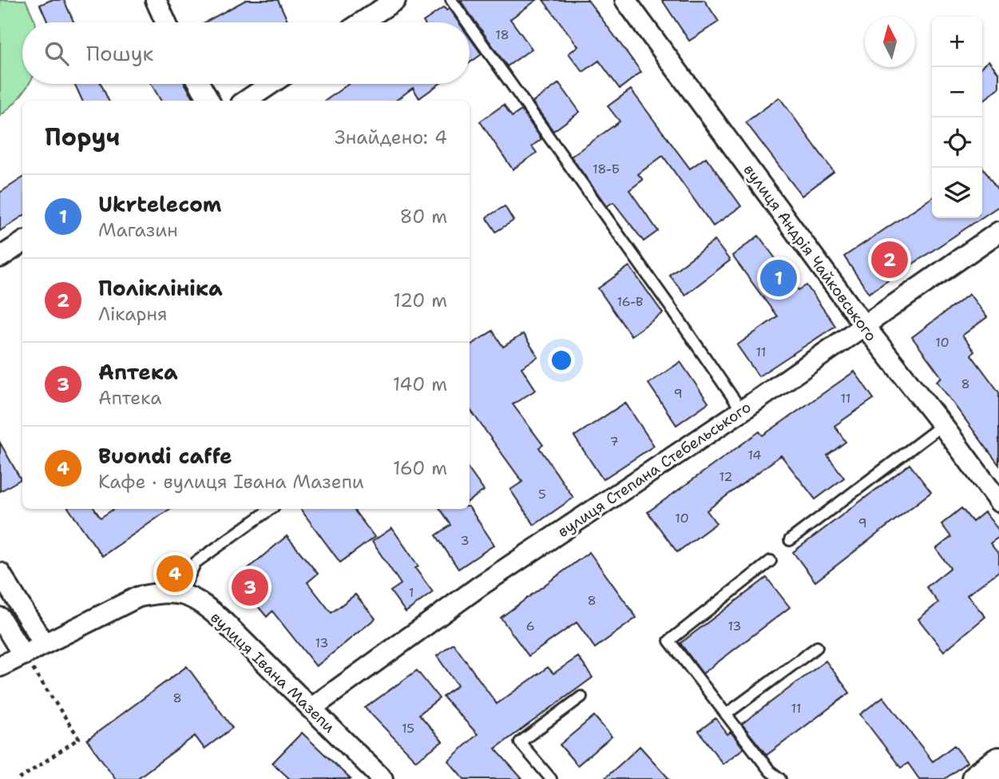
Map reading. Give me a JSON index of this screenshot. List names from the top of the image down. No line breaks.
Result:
{"streets":{"street":["вулиця Андрія Чайковського","вулиця Степана Стебельського","вулиця Івана Мазепи"]},"crossings":[["вулиця Андрія Чайковського","вулиця Степана Стебельського"],["вулиця Степана Стебельського","вулиця Івана Мазепи"]],"house_numbers":["18","18-Б","16-В","10","11","8","9","11","7","14","12","5","10","9","3","1","8","6","13","13","8","11","15"],"north":"top","page":{"map_buttons":["+","−"],"search":"Пошук","heading":["Поруч","Знайдено: 4"],"list":[{"mark":"1","name":"Ukrtelecom","note":"Магазин","value":"80 m"},{"mark":"2","name":"Поліклініка","note":"Лікарня","value":"120 m"},{"mark":"3","name":"Аптека","note":"Аптека","value":"140 m"},{"mark":"4","name":"Buondi caffe","note":"Кафе · вулиця Івана Мазепи","value":"160 m"}],"pins":["2","1","4","3"]}}
